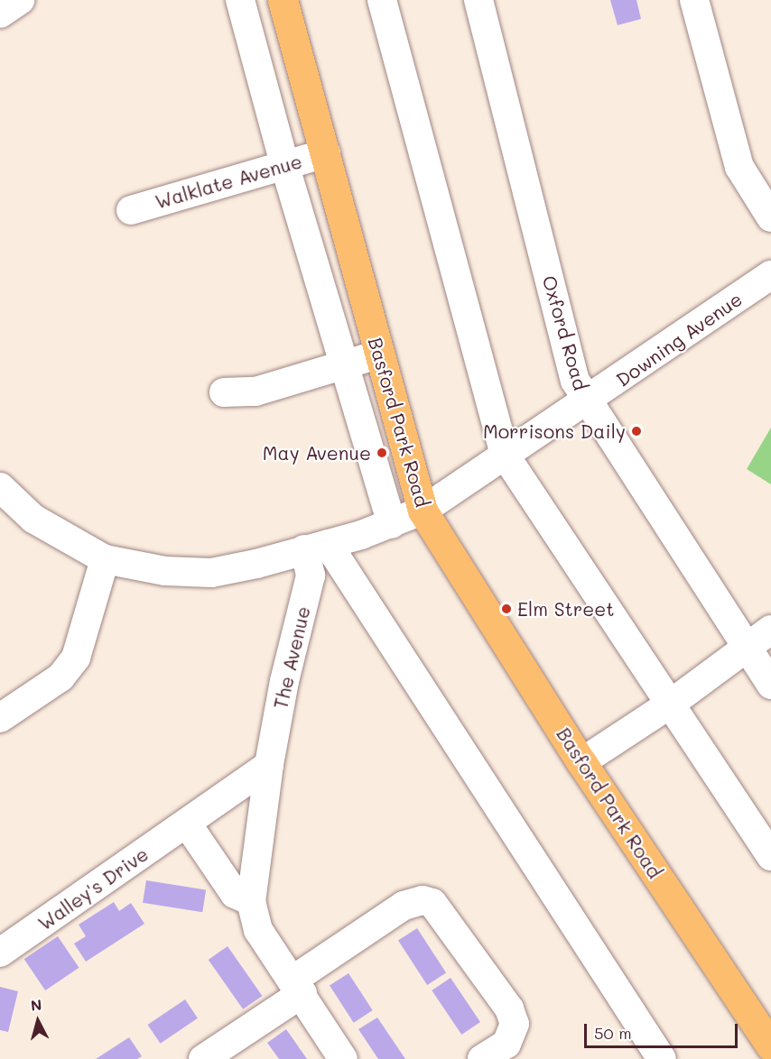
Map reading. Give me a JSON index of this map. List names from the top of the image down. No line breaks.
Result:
{"streets":{"main road":["Basford Park Road"],"street":["Walklate Avenue","Oxford Road","Downing Avenue","The Avenue","Walley's Drive"]},"crossings":[["Walklate Avenue","Basford Park Road"],["Oxford Road","Downing Avenue"],["Downing Avenue","Basford Park Road"]],"places":["Morrisons Daily","May Avenue","Elm Street"],"scale_bar":"50 m","north":"top"}
